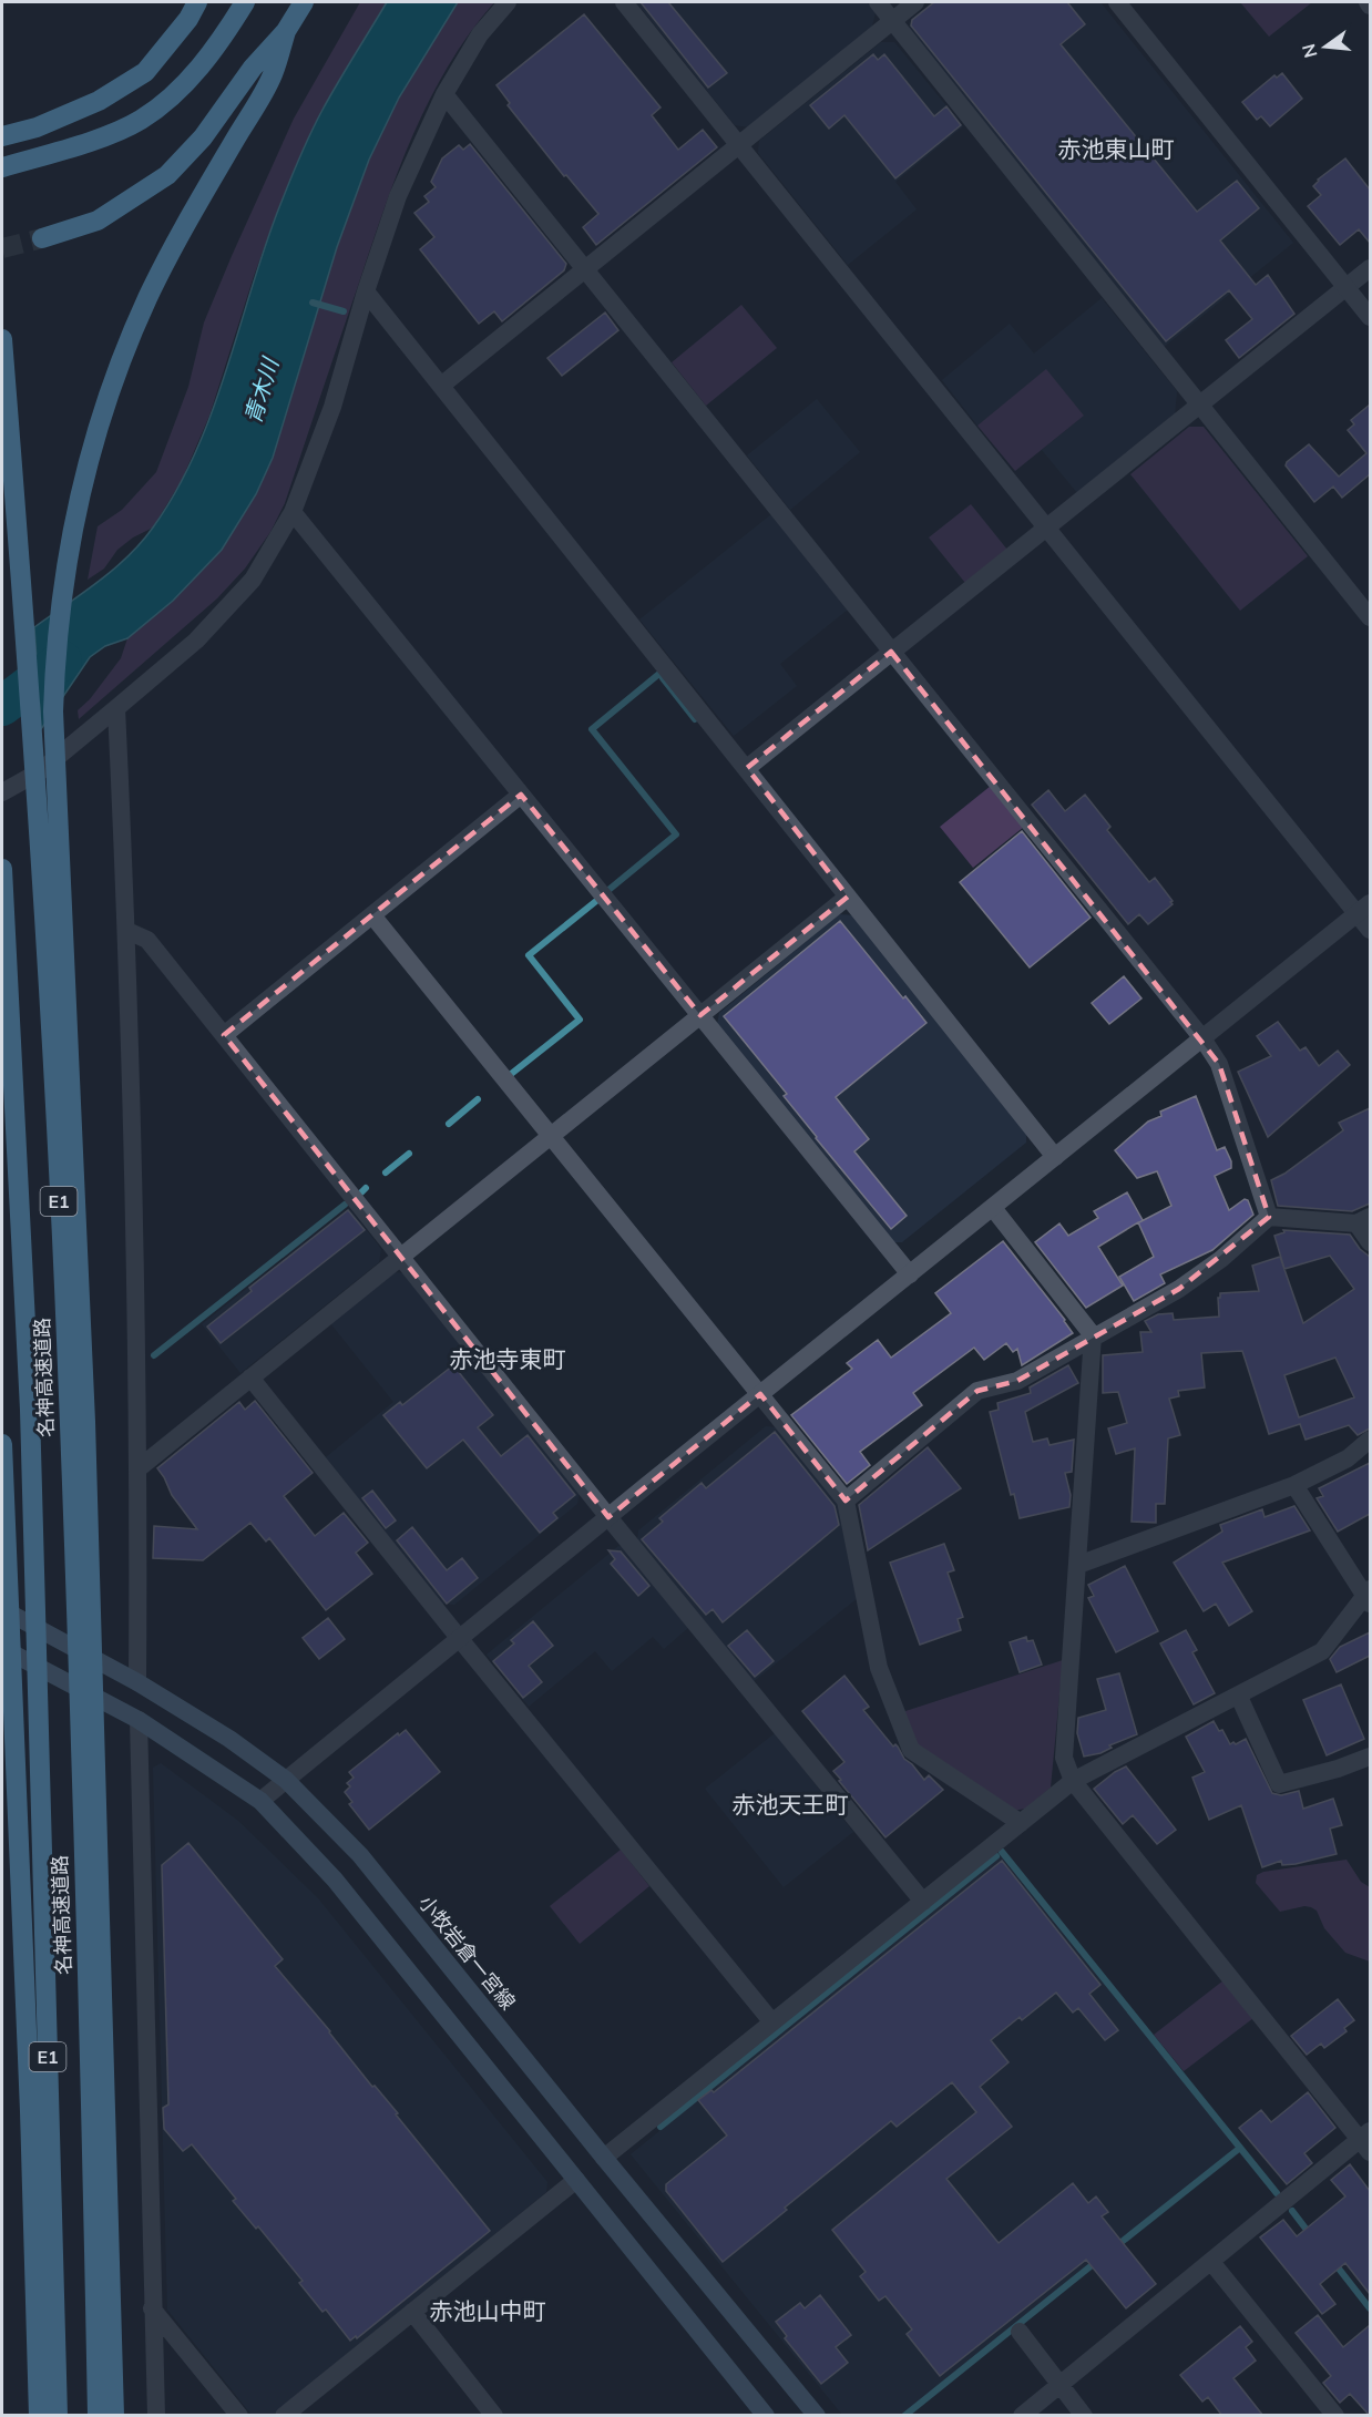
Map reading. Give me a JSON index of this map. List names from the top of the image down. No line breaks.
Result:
{"streets":{"highway":["E1","名神高速道路"],"main road":["小牧岩倉一宮線"]},"districts":["赤池東山町","赤池寺東町","赤池天王町","赤池山中町"],"water":["青木川"],"north":"left"}
